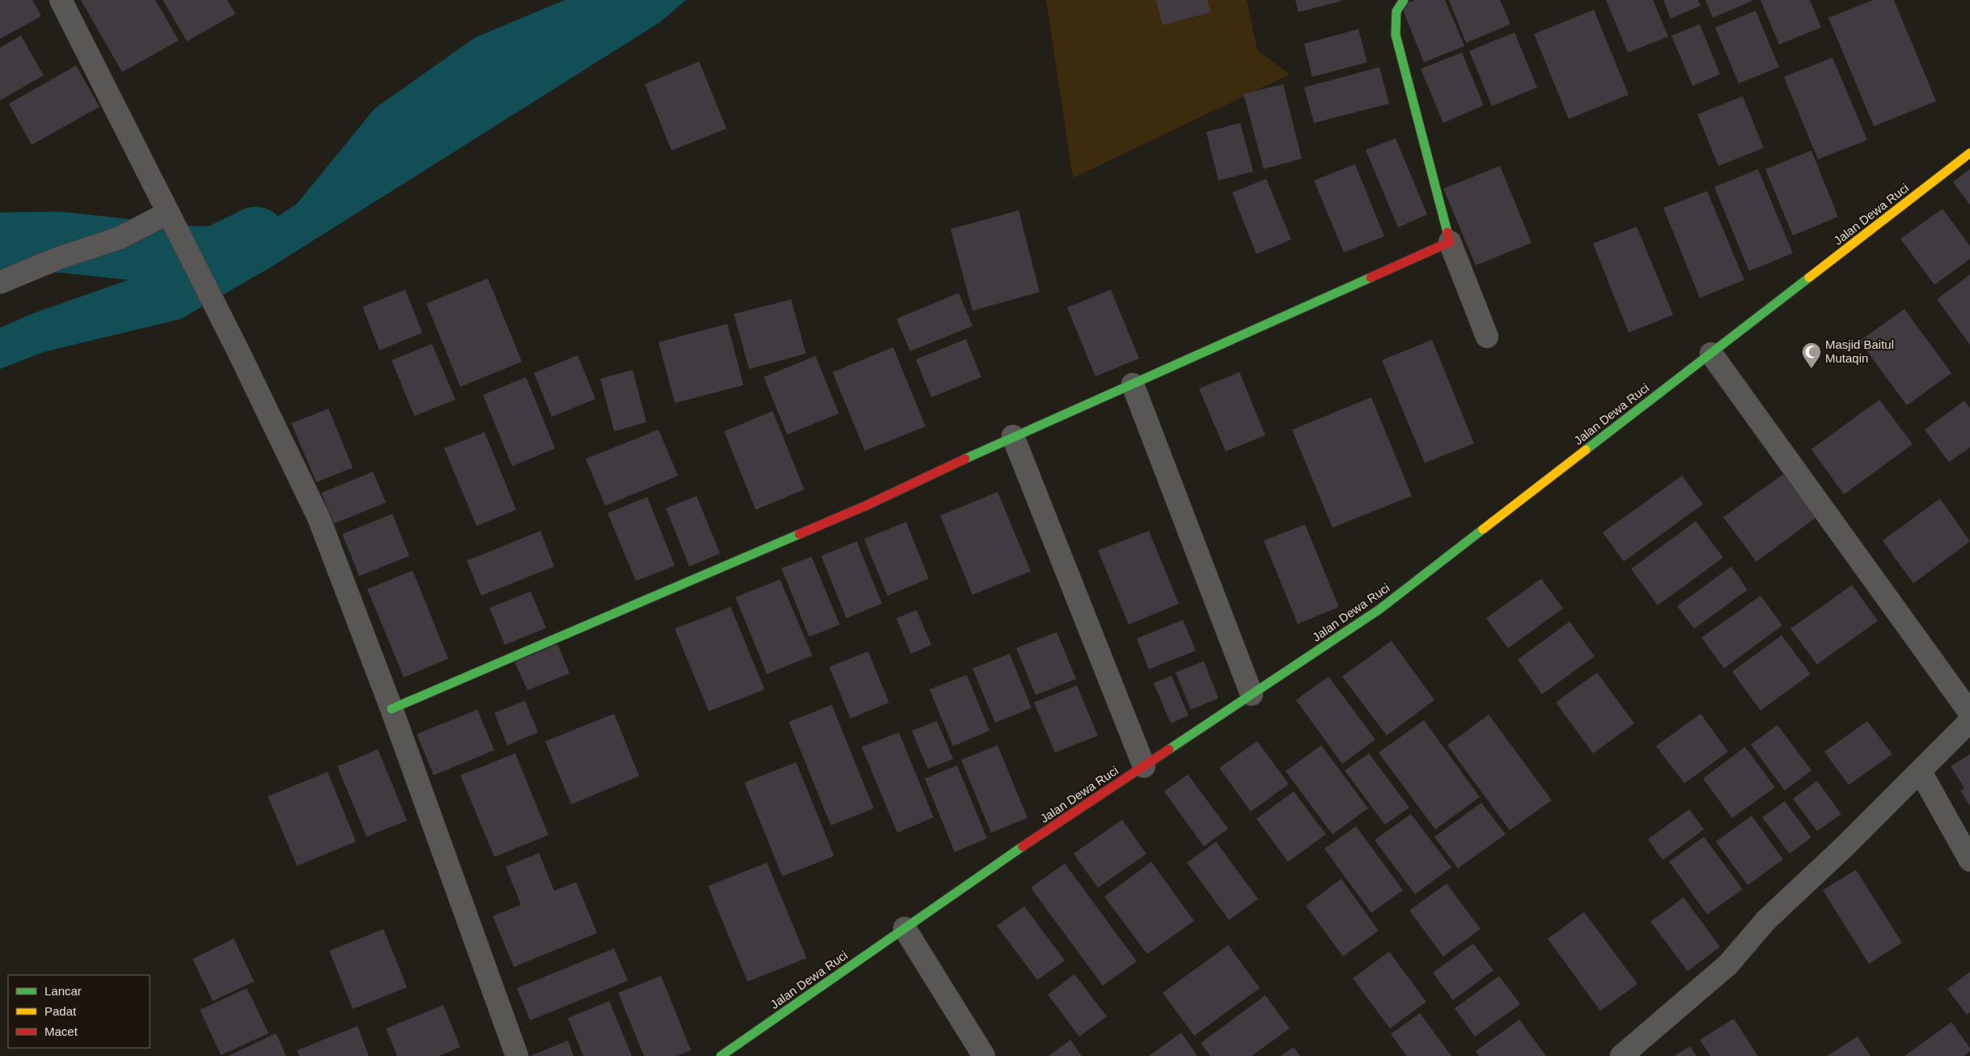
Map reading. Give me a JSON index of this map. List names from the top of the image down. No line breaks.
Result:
{"streets":{"street":["Jalan Dewa Ruci"]},"places":{"mosque":["Masjid Baitul Mutaqin"]},"legend":["Lancar","Padat","Macet"]}
